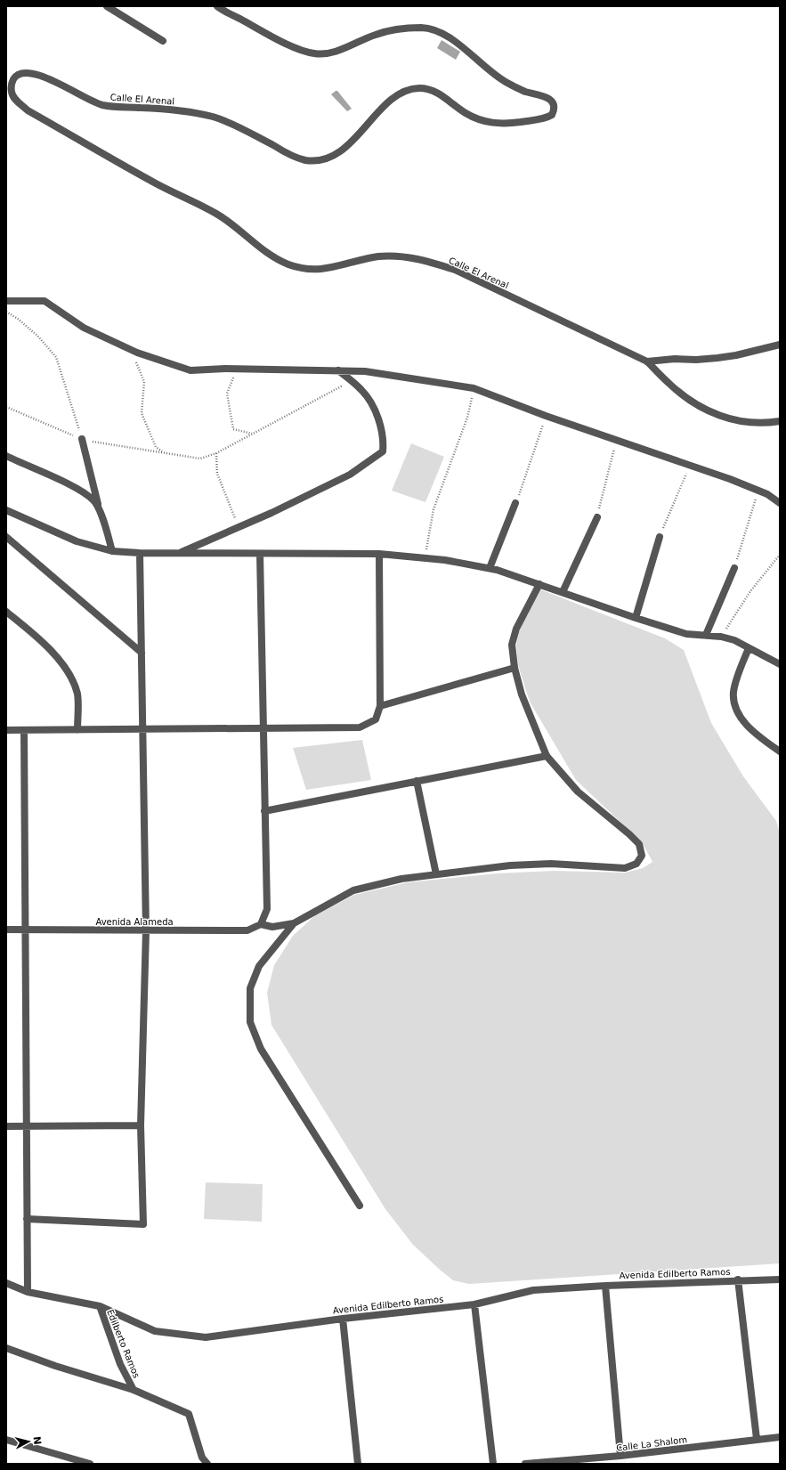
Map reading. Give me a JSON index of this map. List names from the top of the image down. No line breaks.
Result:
{"streets":{"street":["Calle El Arenal","Avenida Alameda","Avenida Edilberto Ramos","Edilberto Ramos","Calle La Shalom"]},"crossings":[["Avenida Edilberto Ramos","Edilberto Ramos"]],"north":"right"}
